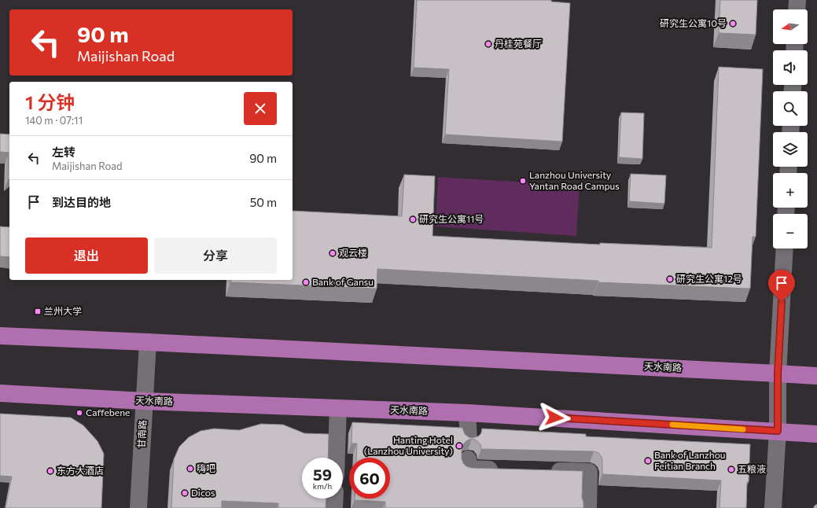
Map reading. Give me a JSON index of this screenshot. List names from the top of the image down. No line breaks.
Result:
{"streets":{"main road":["天水南路"],"street":["甘南路"]},"crossings":[["天水南路","甘南路"]],"places":{"other":["研究生公寓10号","丹桂苑餐厅","Lanzhou University Yantan Road Campus","研究生公寓11号","观云楼","研究生公寓12号","Bank of Gansu","Caffebene","Hanting Hotel (Lanzhou University)","Bank of Lanzhou Feitian Branch","嗨吧","五粮液","东方大酒店","Dicos"],"transit":["兰州大学"]},"north":"left","page":{"map_buttons":["+","−"],"turn":["90 m","Maijishan Road"],"heading":["1 分钟","140 m · 07:11"],"list":[{"name":"左转","note":"Maijishan Road","value":"90 m"},{"name":"到达目的地","value":"50 m"}],"buttons":["退出","分享"],"speed":"59 km/h","limit":"60"}}
